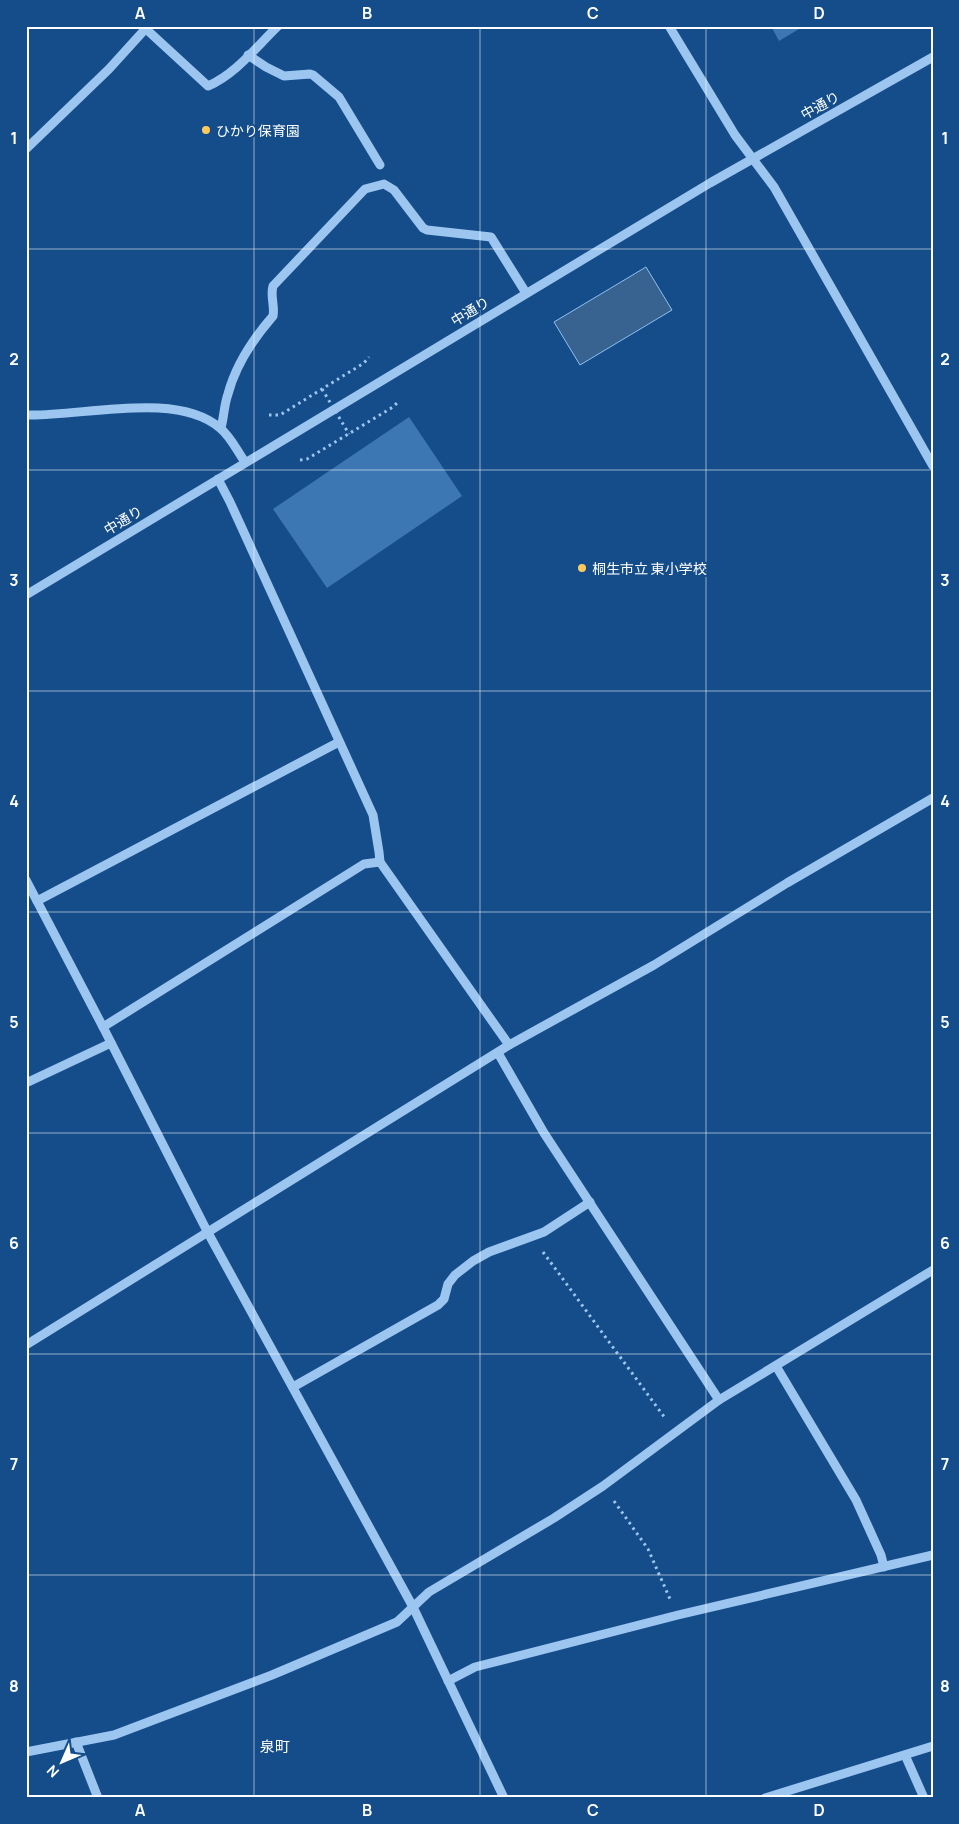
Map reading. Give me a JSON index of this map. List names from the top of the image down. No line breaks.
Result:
{"streets":{"street":["中通り"]},"districts":["泉町"],"places":["ひかり保育園","桐生市立 東小学校"],"north":"bottom left","grid":{"columns":["A","B","C","D"],"rows":["1","2","3","4","5","6","7","8"]}}
